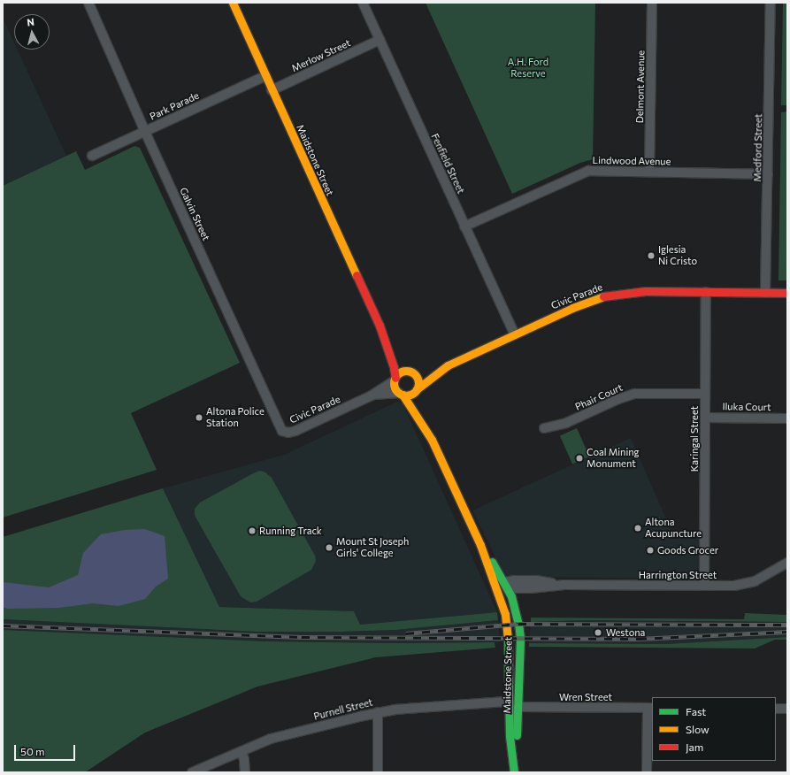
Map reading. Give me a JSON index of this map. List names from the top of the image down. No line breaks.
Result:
{"streets":{"main road":["Maidstone Street","Civic Parade"],"street":["Merlow Street","Delmont Avenue","Park Parade","Medford Street","Lindwood Avenue","Fenfield Street","Galvin Street","Phair Court","Iluka Court","Karingal Street","Harrington Street","Wren Street","Purnell Street"]},"crossings":[["Merlow Street","Maidstone Street"],["Merlow Street","Fenfield Street"],["Delmont Avenue","Lindwood Avenue"],["Park Parade","Maidstone Street"],["Park Parade","Galvin Street"],["Medford Street","Lindwood Avenue"],["Medford Street","Civic Parade"],["Maidstone Street","Civic Parade"],["Maidstone Street","Harrington Street"],["Maidstone Street","Wren Street"],["Maidstone Street","Purnell Street"],["Lindwood Avenue","Fenfield Street"],["Fenfield Street","Civic Parade"],["Galvin Street","Civic Parade"],["Civic Parade","Karingal Street"],["Phair Court","Karingal Street"],["Iluka Court","Karingal Street"],["Karingal Street","Harrington Street"]],"parks":["A.H. Ford Reserve"],"places":["Iglesia Ni Cristo","Altona Police Station","Coal Mining Monument","Altona Acupuncture","Running Track","Mount St Joseph Girls' College","Goods Grocer","Westona"],"legend":["Fast","Slow","Jam"],"scale_bar":"50 m","north":"top"}
